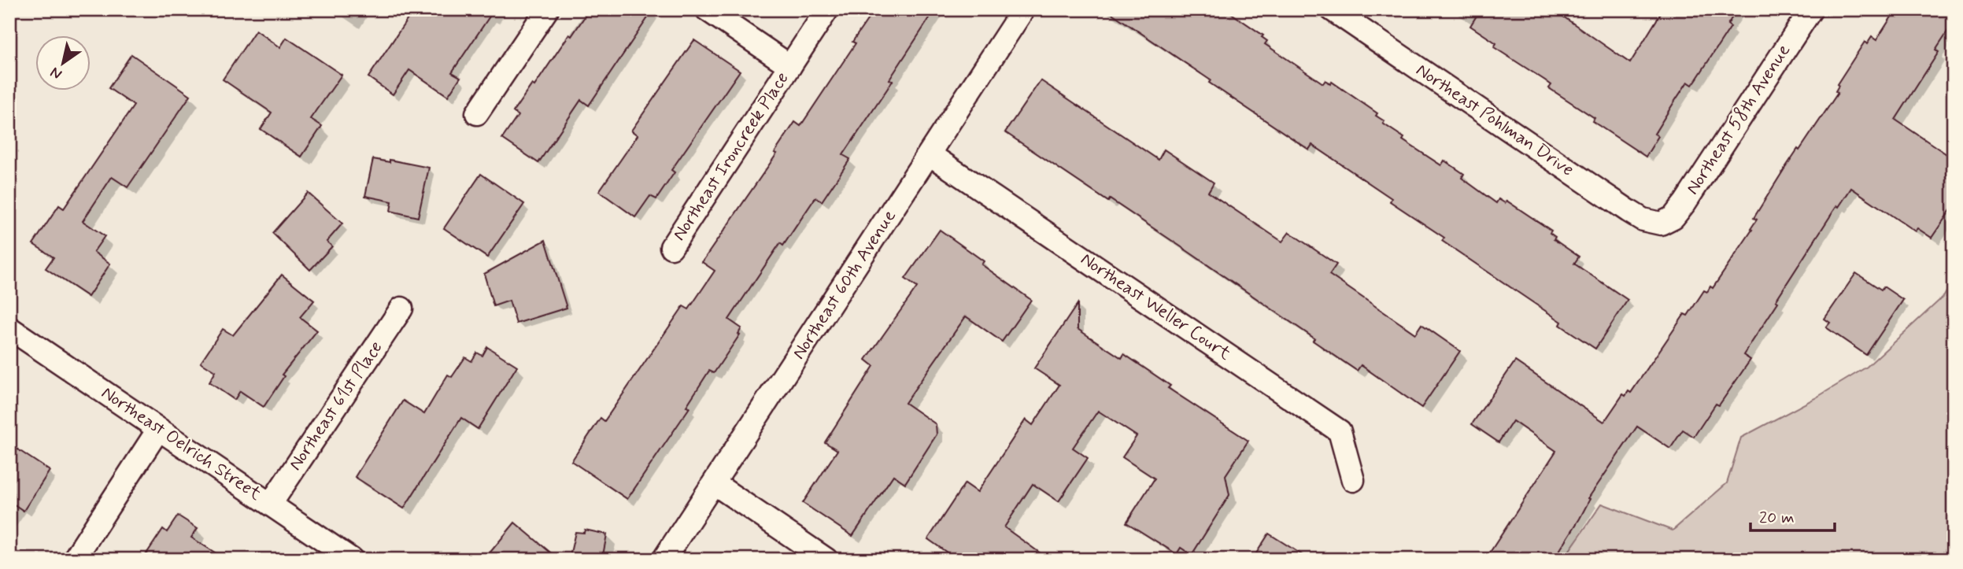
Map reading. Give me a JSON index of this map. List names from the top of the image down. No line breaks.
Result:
{"streets":{"street":["Northeast 58th Avenue","Northeast Pohlman Drive","Northeast Ironcreek Place","Northeast 60th Avenue","Northeast Weller Court","Northeast 61st Place","Northeast Oelrich Street"]},"crossings":[["Northeast 58th Avenue","Northeast Pohlman Drive"],["Northeast 60th Avenue","Northeast Weller Court"],["Northeast 61st Place","Northeast Oelrich Street"]],"scale_bar":"20 m","north":"bottom left"}
